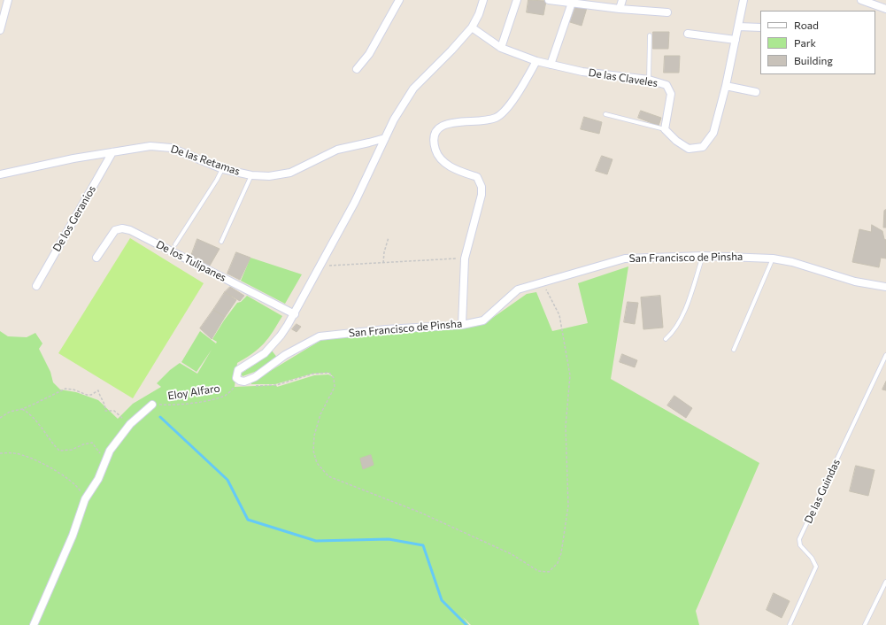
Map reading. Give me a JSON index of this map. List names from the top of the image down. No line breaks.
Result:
{"streets":{"street":["De las Claveles","De las Retamas","De los Geranios","San Francisco de Pinsha","De los Tulipanes"],"lane":["De las Guindas"],"path":["Eloy Alfaro"]},"crossings":[["De las Retamas","De los Geranios"],["San Francisco de Pinsha","De los Tulipanes"]],"legend":["Road","Park","Building"]}
